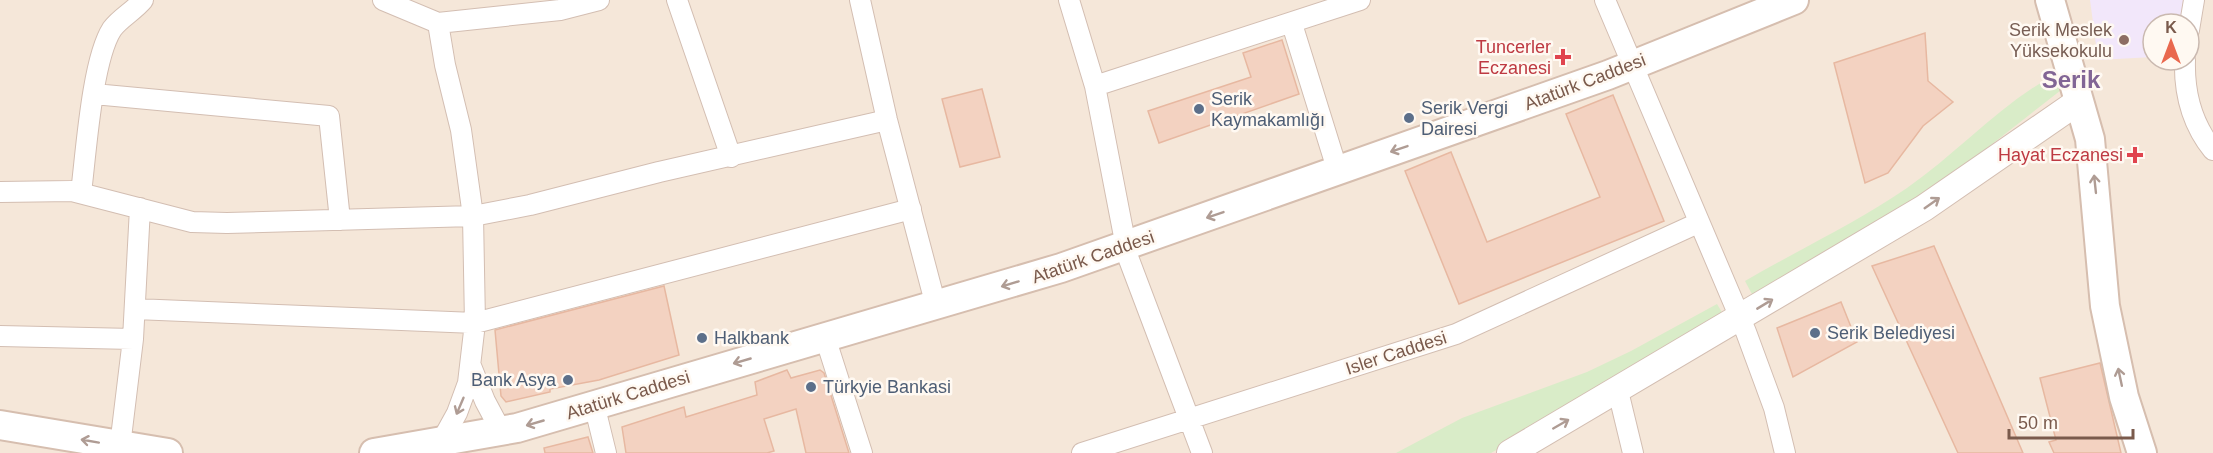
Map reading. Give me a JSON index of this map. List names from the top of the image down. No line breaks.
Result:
{"streets":{"main road":["Atatürk Caddesi"],"street":["Isler Caddesi"]},"one_way":["Atatürk Caddesi"],"districts":["Serik"],"places":{"other":["Serik Meslek Yüksekokulu","Serik Kaymakamlığı","Serik Vergi Dairesi","Serik Belediyesi","Halkbank","Bank Asya","Türkyie Bankasi"],"health":["Tuncerler Eczanesi","Hayat Eczanesi"]},"scale_bar":"50 m","north":"top"}
